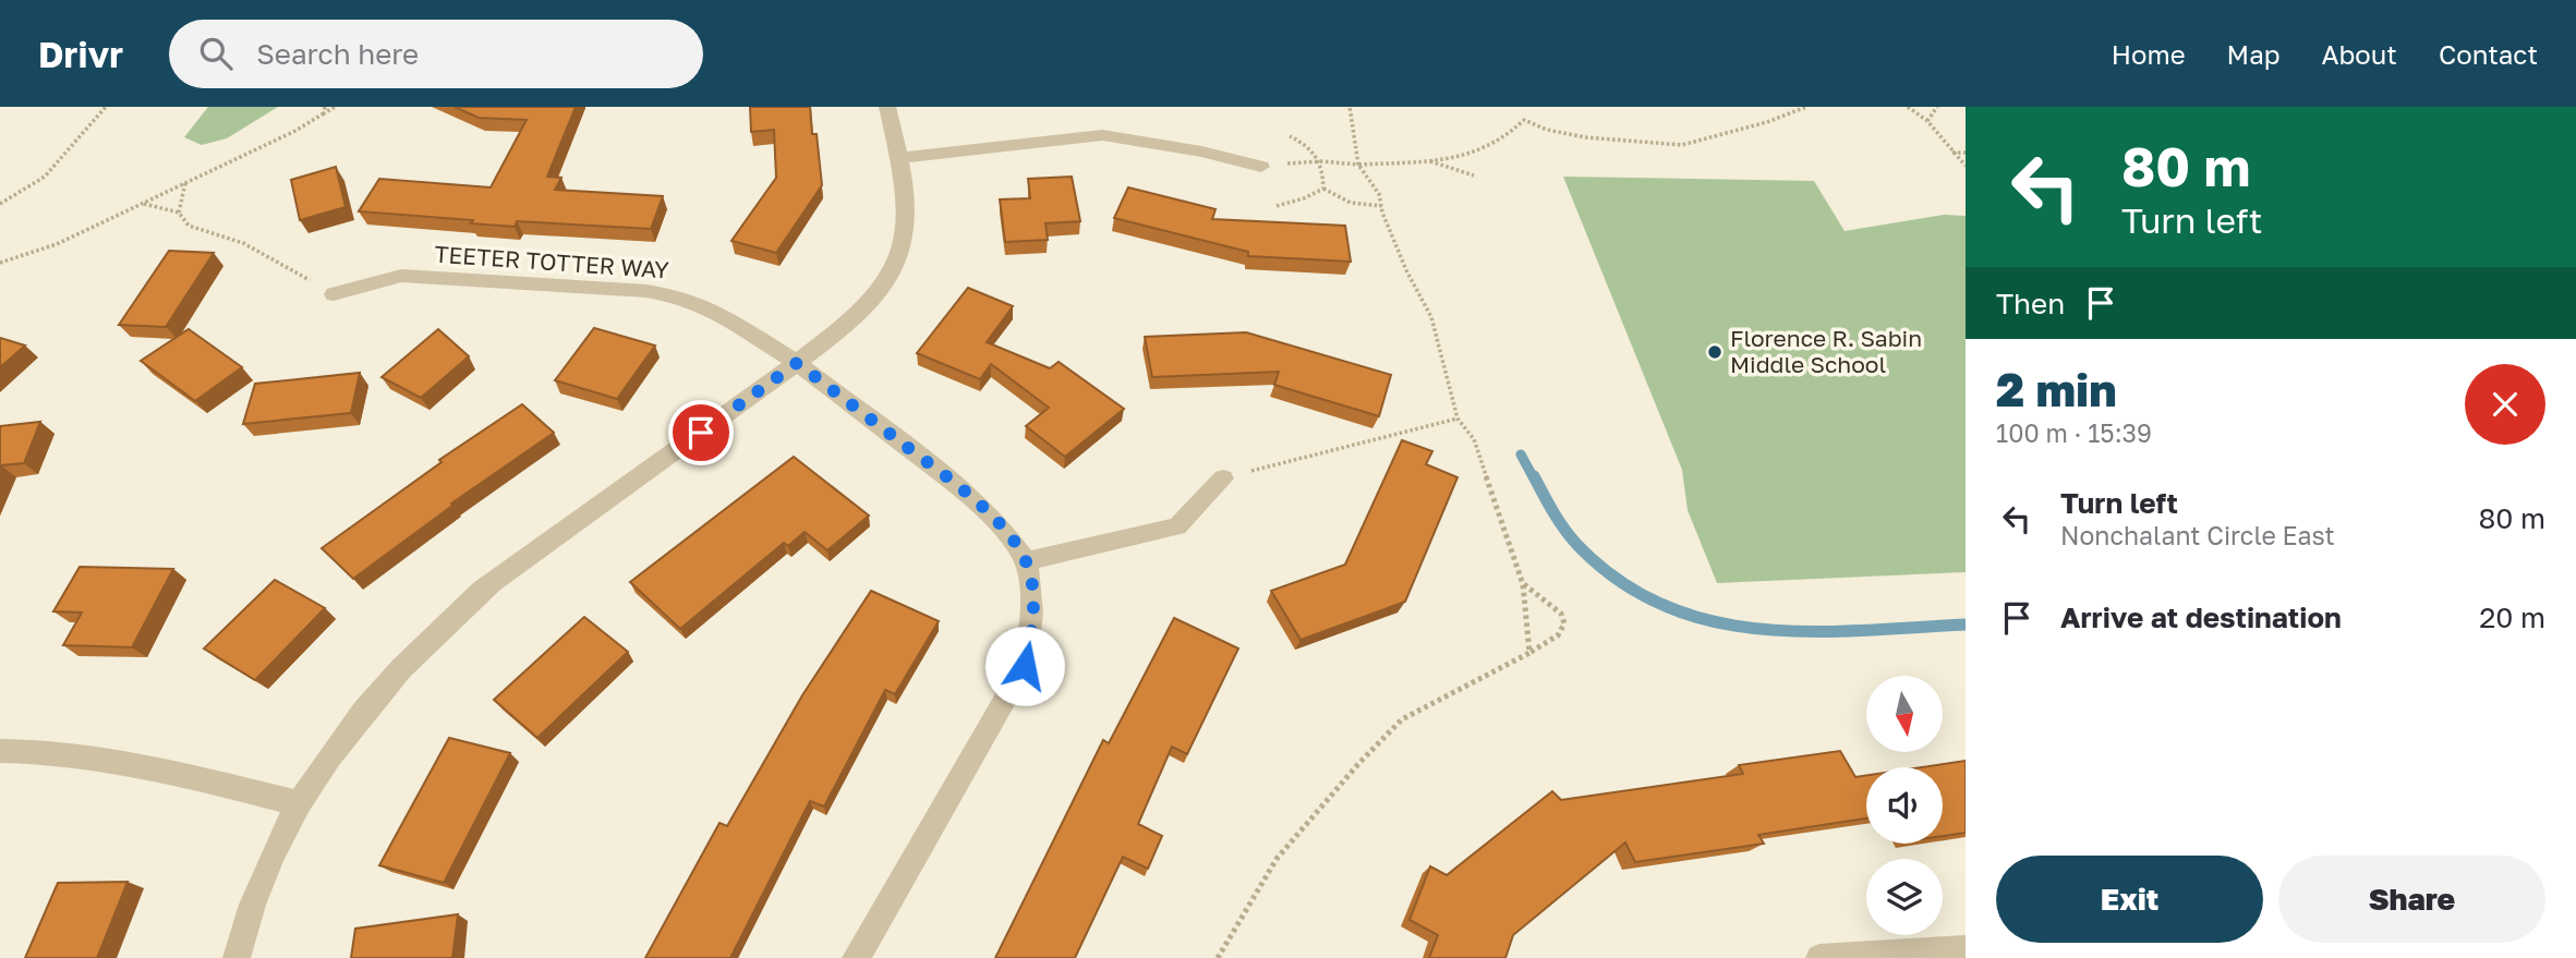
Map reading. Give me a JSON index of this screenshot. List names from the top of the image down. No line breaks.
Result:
{"streets":{"street":["TEETER TOTTER WAY"]},"places":["Florence R. Sabin Middle School"],"north":"bottom","page":{"header":"Drivr","search":"Search here","nav":["Home","Map","About","Contact"],"turn":["80 m","Turn left"],"then":"Then","heading":["2 min","100 m · 15:39"],"list":[{"name":"Turn left","note":"Nonchalant Circle East","value":"80 m"},{"name":"Arrive at destination","value":"20 m"}],"buttons":["Exit","Share"]}}
